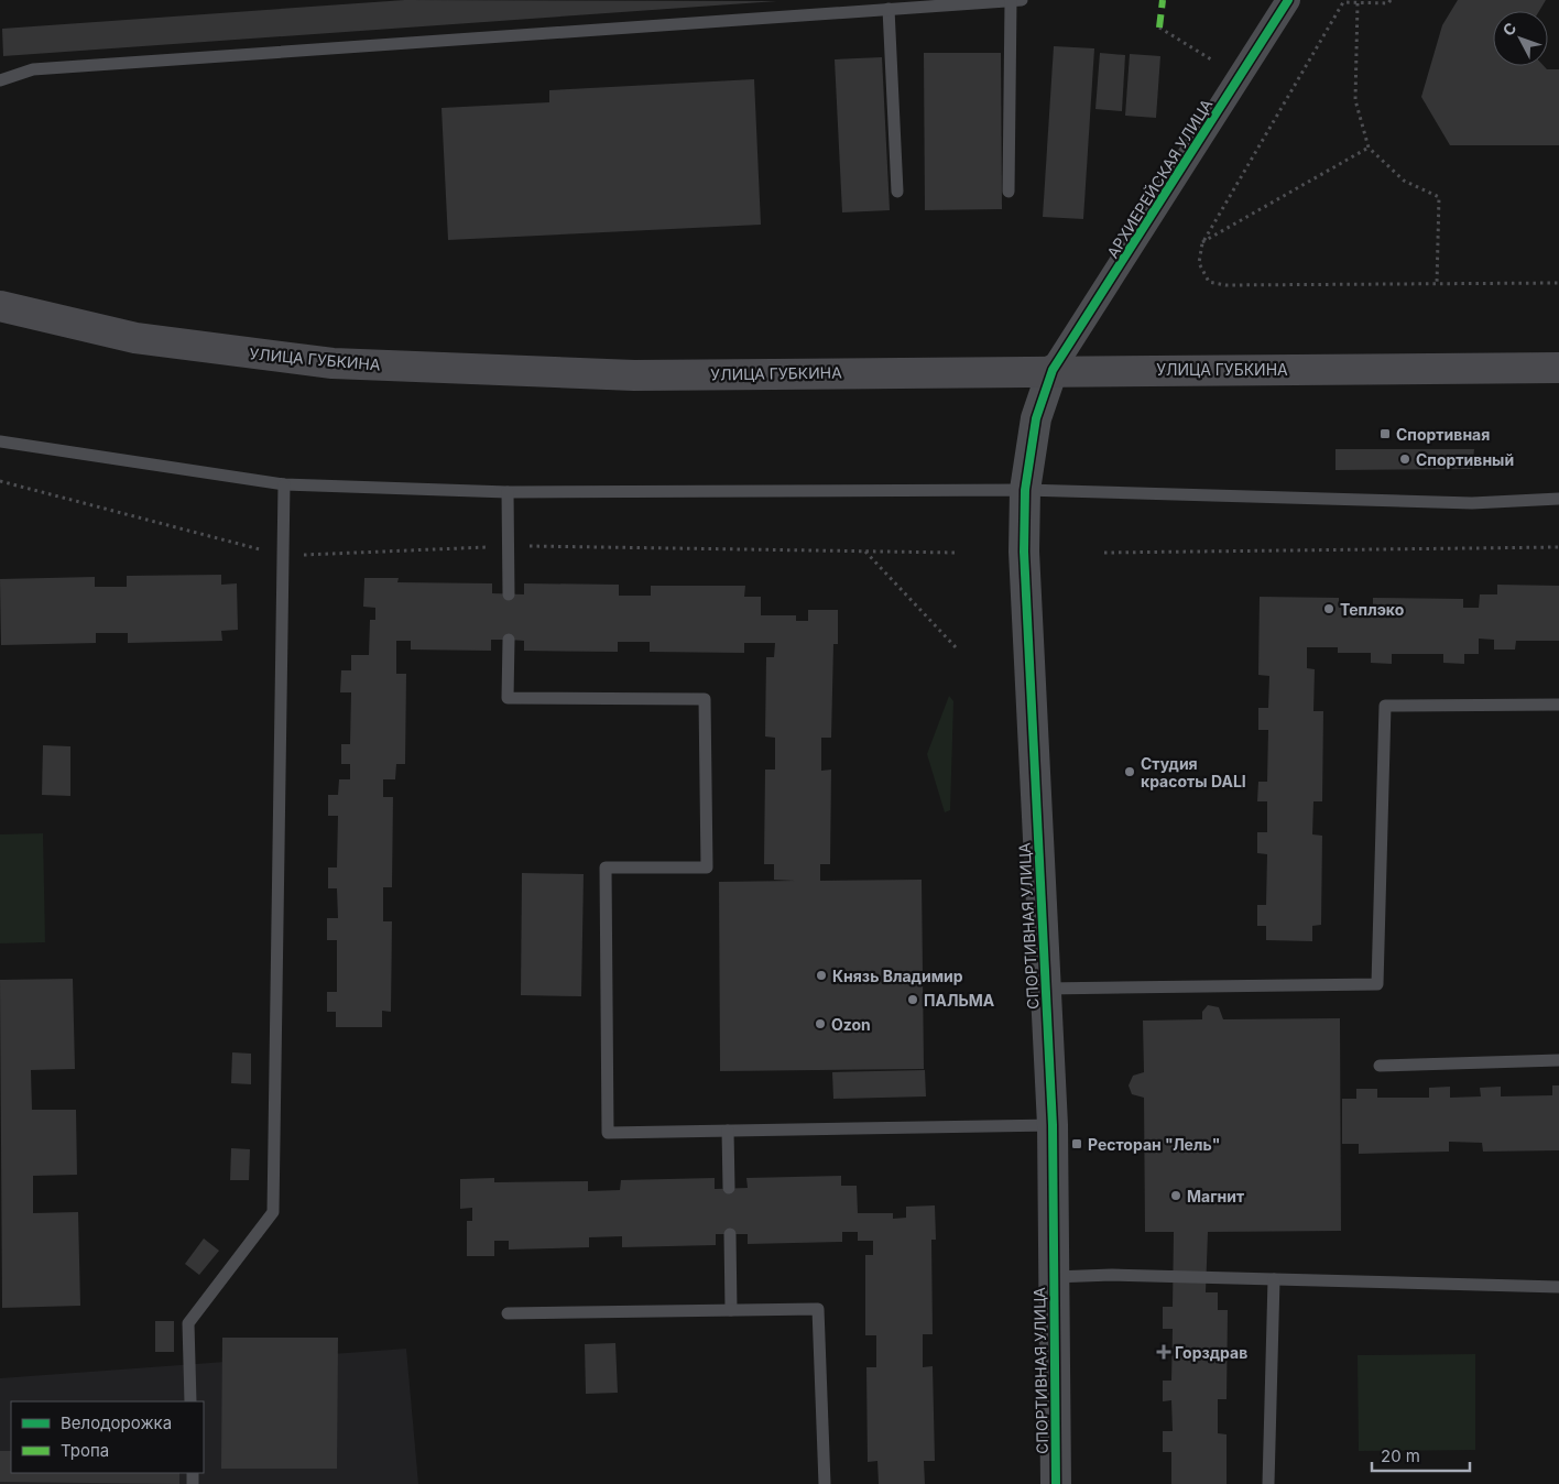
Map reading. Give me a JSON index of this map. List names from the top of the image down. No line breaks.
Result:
{"streets":{"main road":["УЛИЦА ГУБКИНА"],"street":["АРХИЕРЕЙСКАЯ УЛИЦА","СПОРТИВНАЯ УЛИЦА"]},"crossings":[["АРХИЕРЕЙСКАЯ УЛИЦА","УЛИЦА ГУБКИНА"],["АРХИЕРЕЙСКАЯ УЛИЦА","СПОРТИВНАЯ УЛИЦА"],["УЛИЦА ГУБКИНА","СПОРТИВНАЯ УЛИЦА"]],"places":{"transit":["Спортивная","Ресторан \"Лель\""],"other":["Спортивный","Теплэко","Студия красоты DALI","Князь Владимир","ПАЛЬМА","Ozon","Магнит"],"health":["Горздрав"]},"legend":["Велодорожка","Тропа"],"scale_bar":"20 m","north":"top left"}
